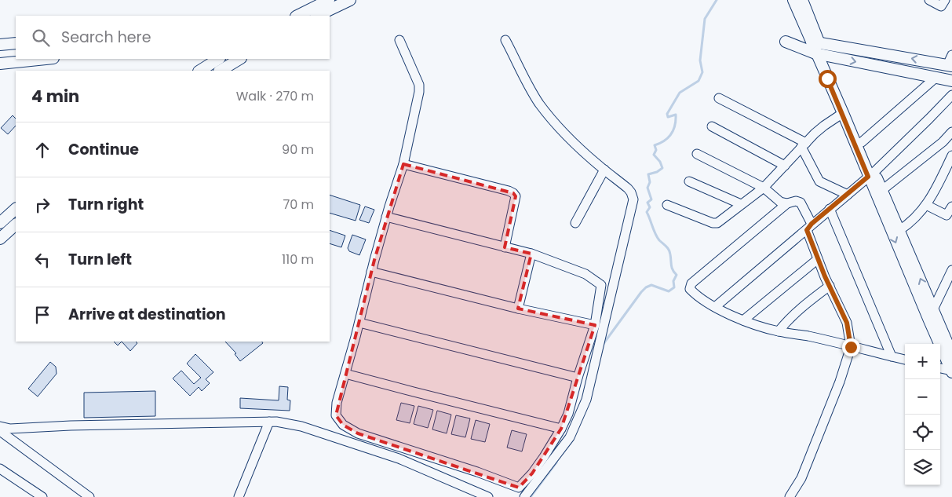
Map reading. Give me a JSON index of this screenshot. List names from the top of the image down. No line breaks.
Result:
{"page":{"search":"Search here","heading":["4 min","Walk · 270 m"],"list":[["Continue","90 m"],["Turn right","70 m"],["Turn left","110 m"],"Arrive at destination"],"map_buttons":["+","−"]}}
